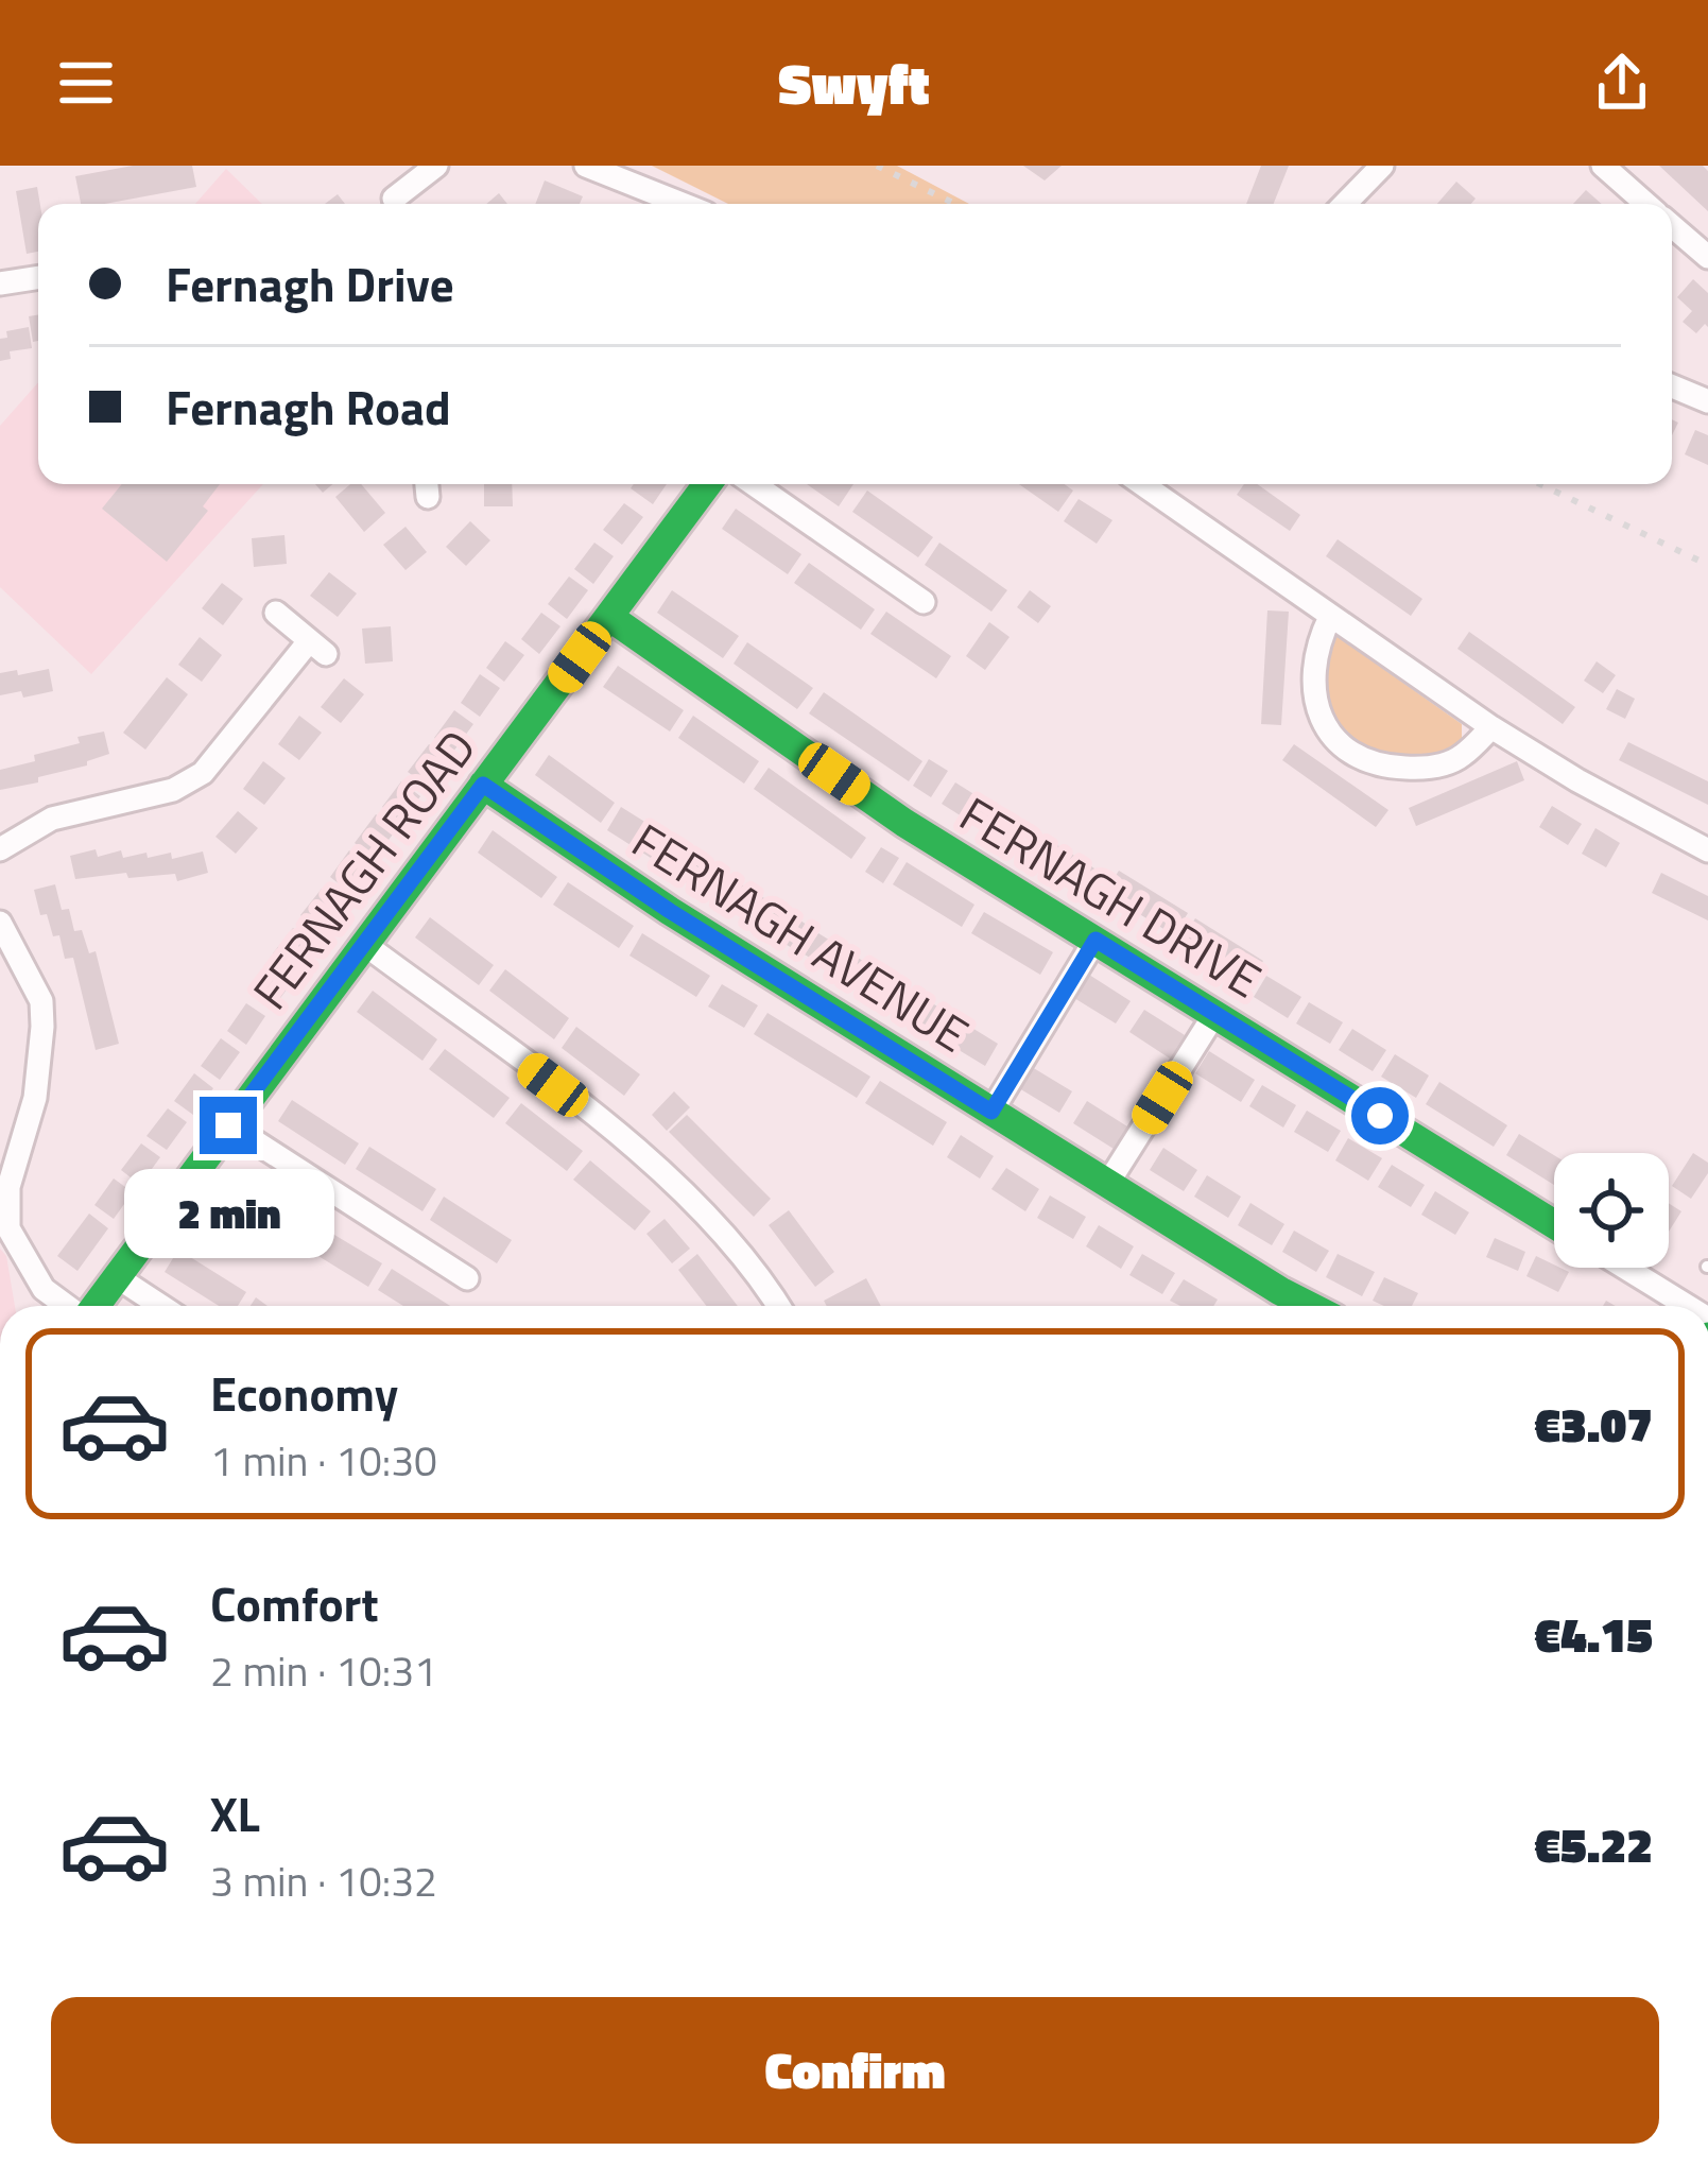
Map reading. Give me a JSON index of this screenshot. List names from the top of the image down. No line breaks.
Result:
{"streets":{"street":["FERNAGH ROAD","FERNAGH DRIVE","FERNAGH AVENUE"]},"crossings":[["FERNAGH ROAD","FERNAGH DRIVE"],["FERNAGH ROAD","FERNAGH AVENUE"]],"page":{"header":"Swyft","banner":["Fernagh Drive","Fernagh Road"],"bubble":"2 min","list":[{"name":"Economy","note":"1 min · 10:30","value":"€3.07"},{"name":"Comfort","note":"2 min · 10:31","value":"€4.15"},{"name":"XL","note":"3 min · 10:32","value":"€5.22"}],"buttons":"Confirm"}}
